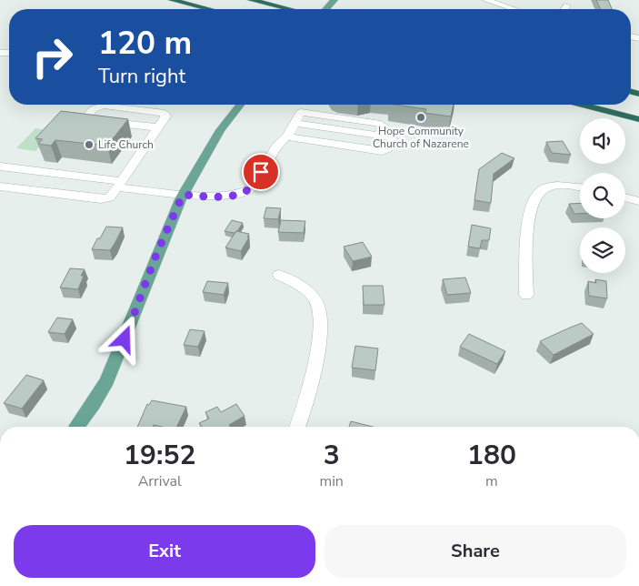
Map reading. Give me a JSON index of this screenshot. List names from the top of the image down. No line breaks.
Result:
{"places":["Hope Community Church of Nazarene","Life Church"],"page":{"turn":["120 m","Turn right"],"eta":["19:52","Arrival","3","min","180","m"],"buttons":["Exit","Share"]}}
